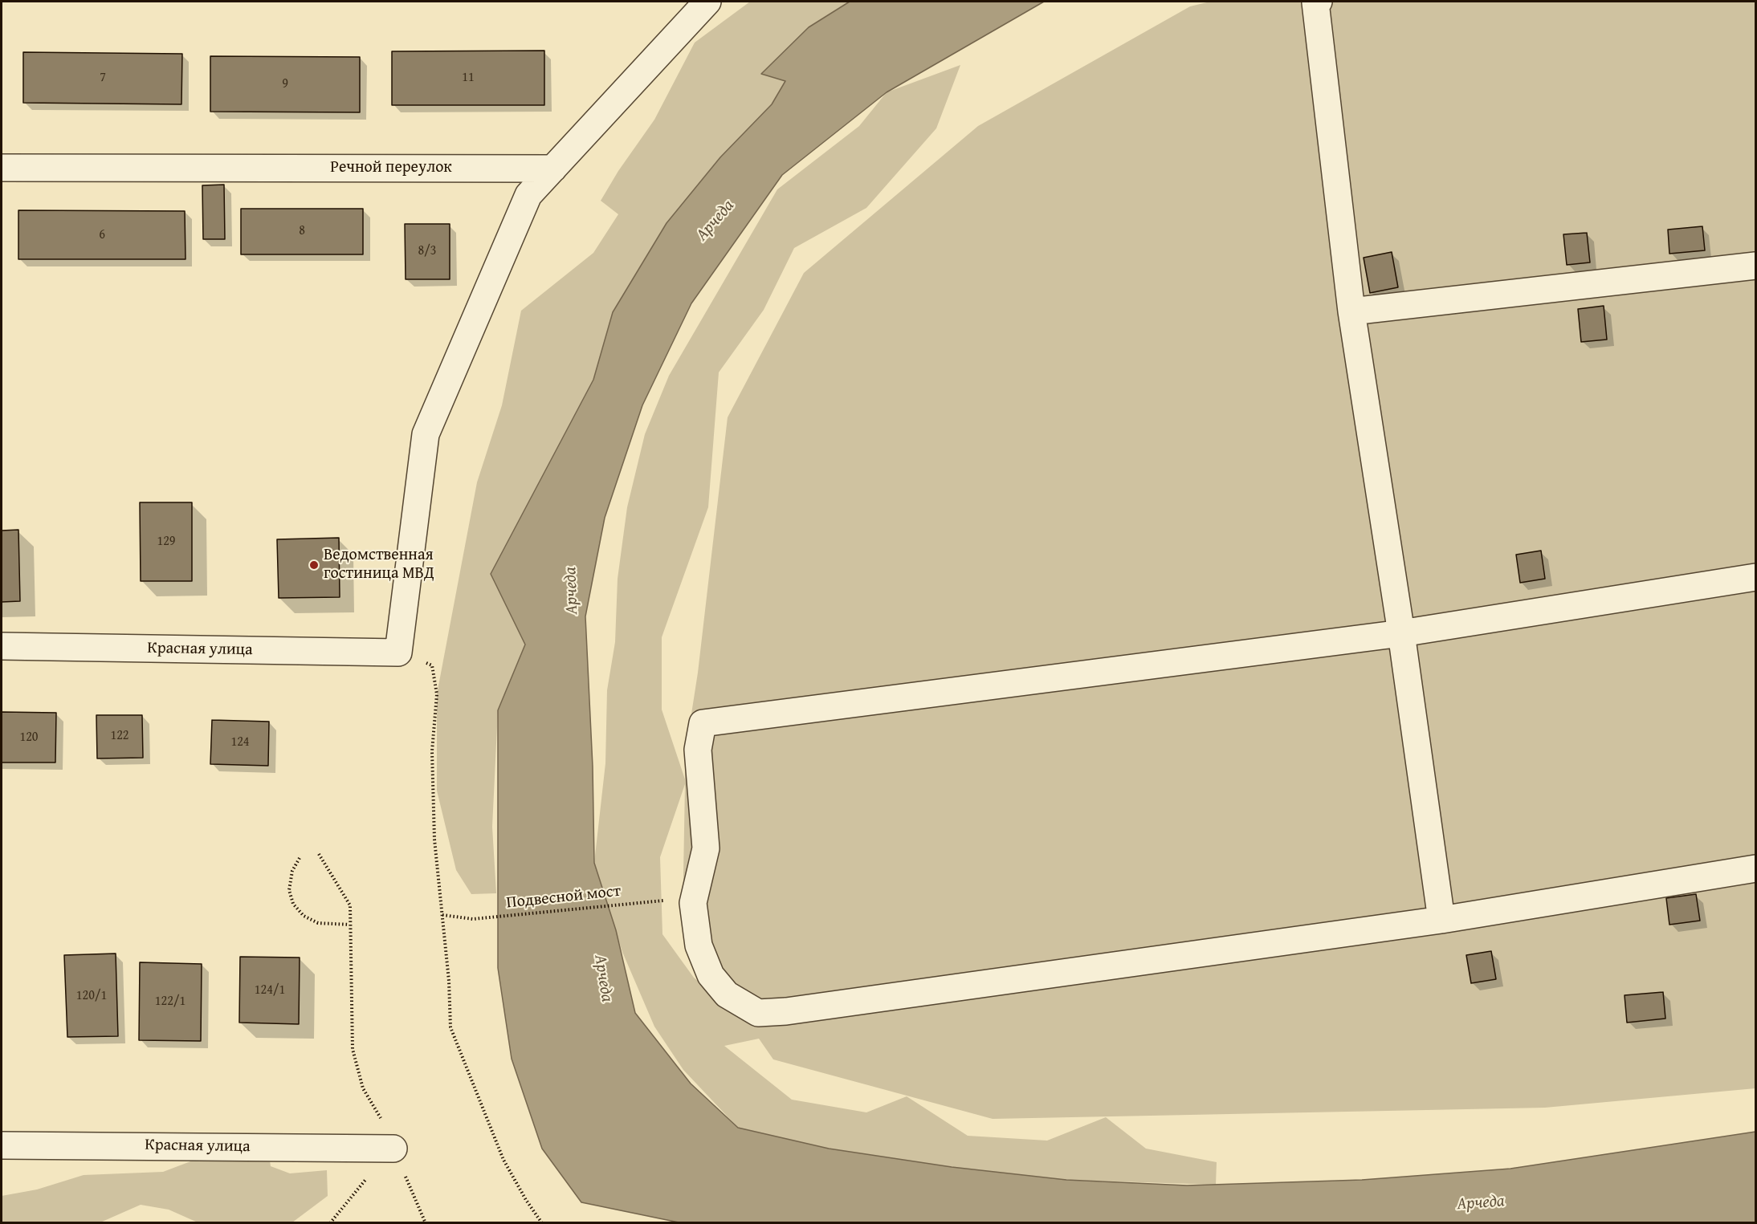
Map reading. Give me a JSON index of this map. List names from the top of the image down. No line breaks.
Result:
{"streets":{"street":["Речной переулок","Красная улица"],"path":["Подвесной мост"]},"water":["Арчеда"],"places":["Ведомственная гостиница МВД"],"house_numbers":["7","11","9","8","6","8/3","129","122","120","124","124/1","120/1","122/1"]}
